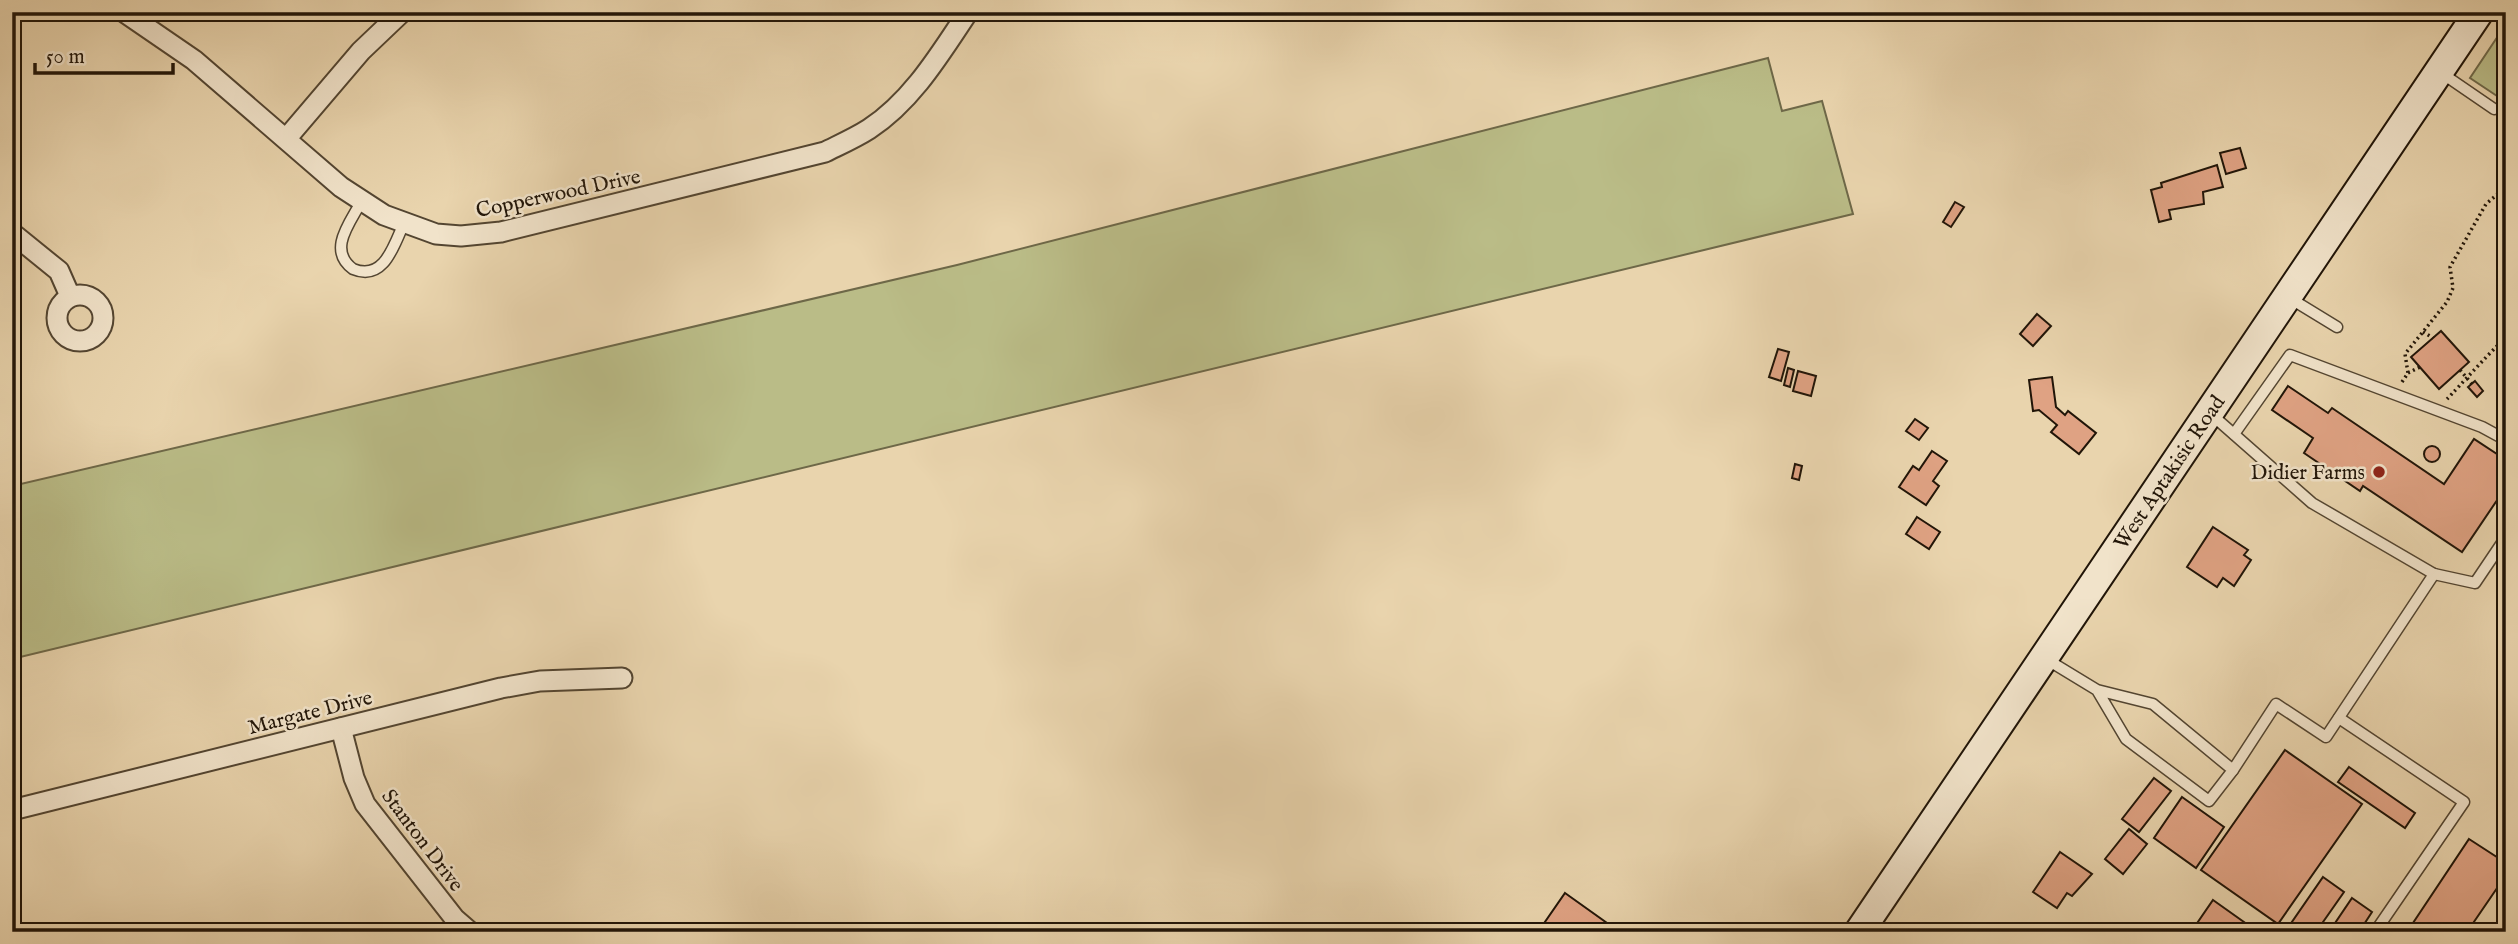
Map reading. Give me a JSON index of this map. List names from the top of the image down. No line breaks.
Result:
{"streets":{"main road":["West Aptakisic Road"],"street":["Copperwood Drive","Margate Drive","Stanton Drive"]},"crossings":[["Margate Drive","Stanton Drive"]],"places":["Didier Farms"],"scale_bar":"50 m"}
